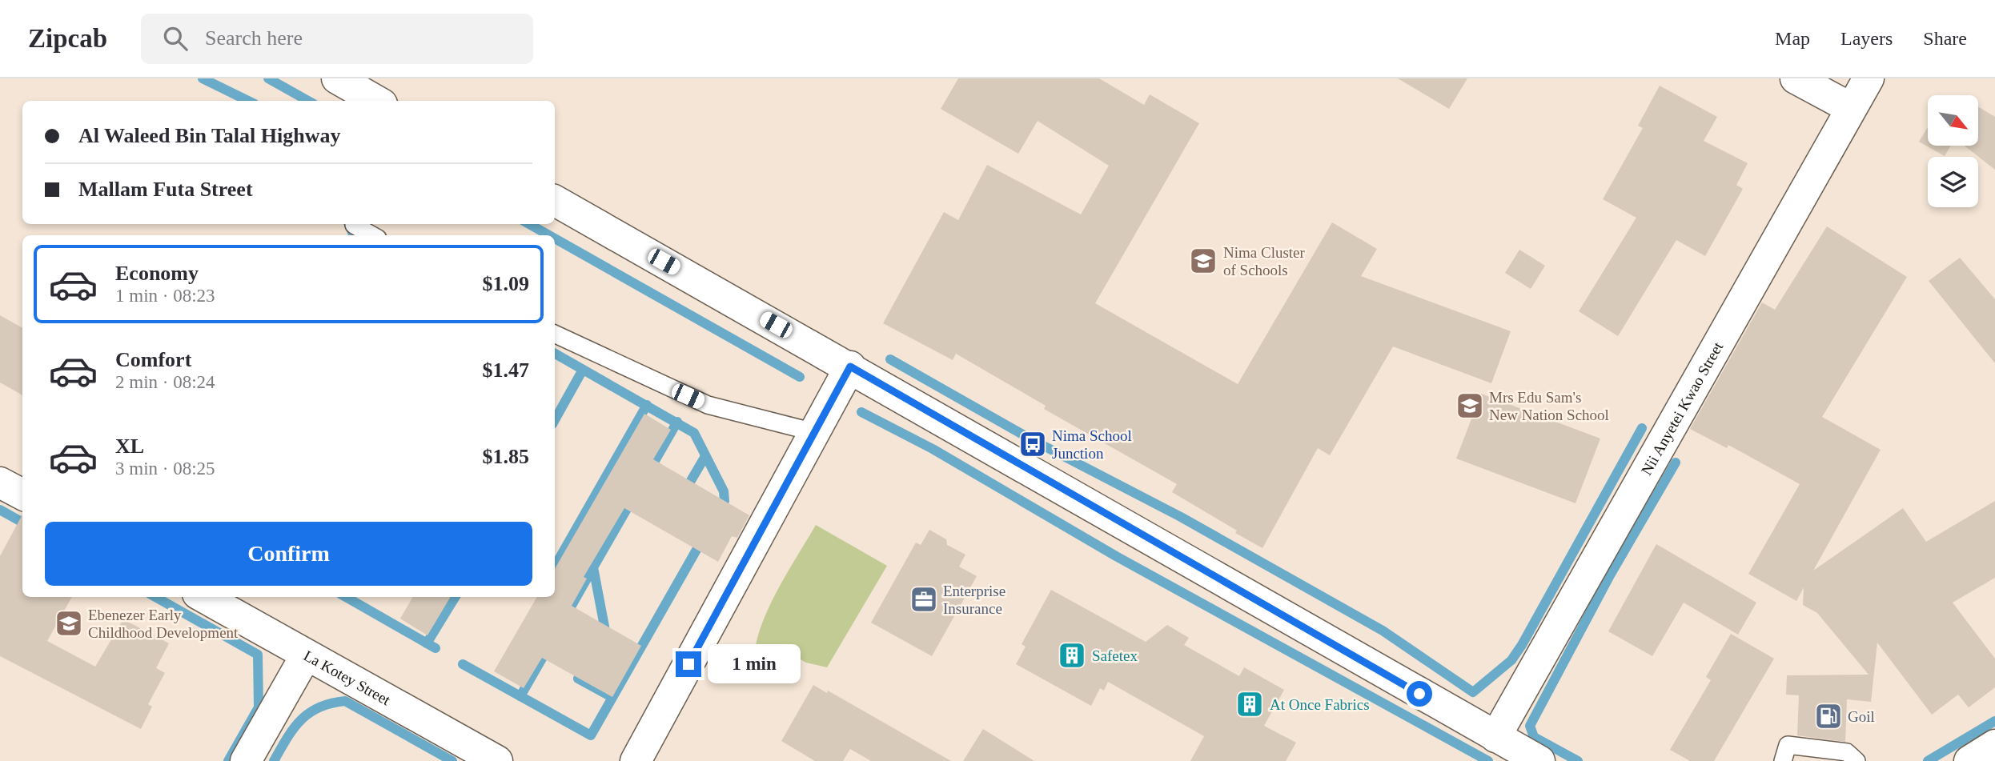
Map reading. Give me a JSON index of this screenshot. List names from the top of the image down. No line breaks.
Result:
{"streets":{"street":["Nii Anyetei Kwao Street","La Kotey Street"]},"places":{"school or university":["Nima Cluster of Schools","Mrs Edu Sam's New Nation School","Ebenezer Early Childhood Development"],"bus stop":["Nima School Junction"],"office":["Enterprise Insurance"],"building":["Safetex","At Once Fabrics"],"fuel station":["Goil"]},"north":"bottom right","page":{"header":"Zipcab","search":"Search here","nav":["Map","Layers","Share"],"banner":["Al Waleed Bin Talal Highway","Mallam Futa Street"],"list":[{"name":"Economy","note":"1 min · 08:23","value":"$1.09"},{"name":"Comfort","note":"2 min · 08:24","value":"$1.47"},{"name":"XL","note":"3 min · 08:25","value":"$1.85"}],"buttons":"Confirm","bubble":"1 min"}}
